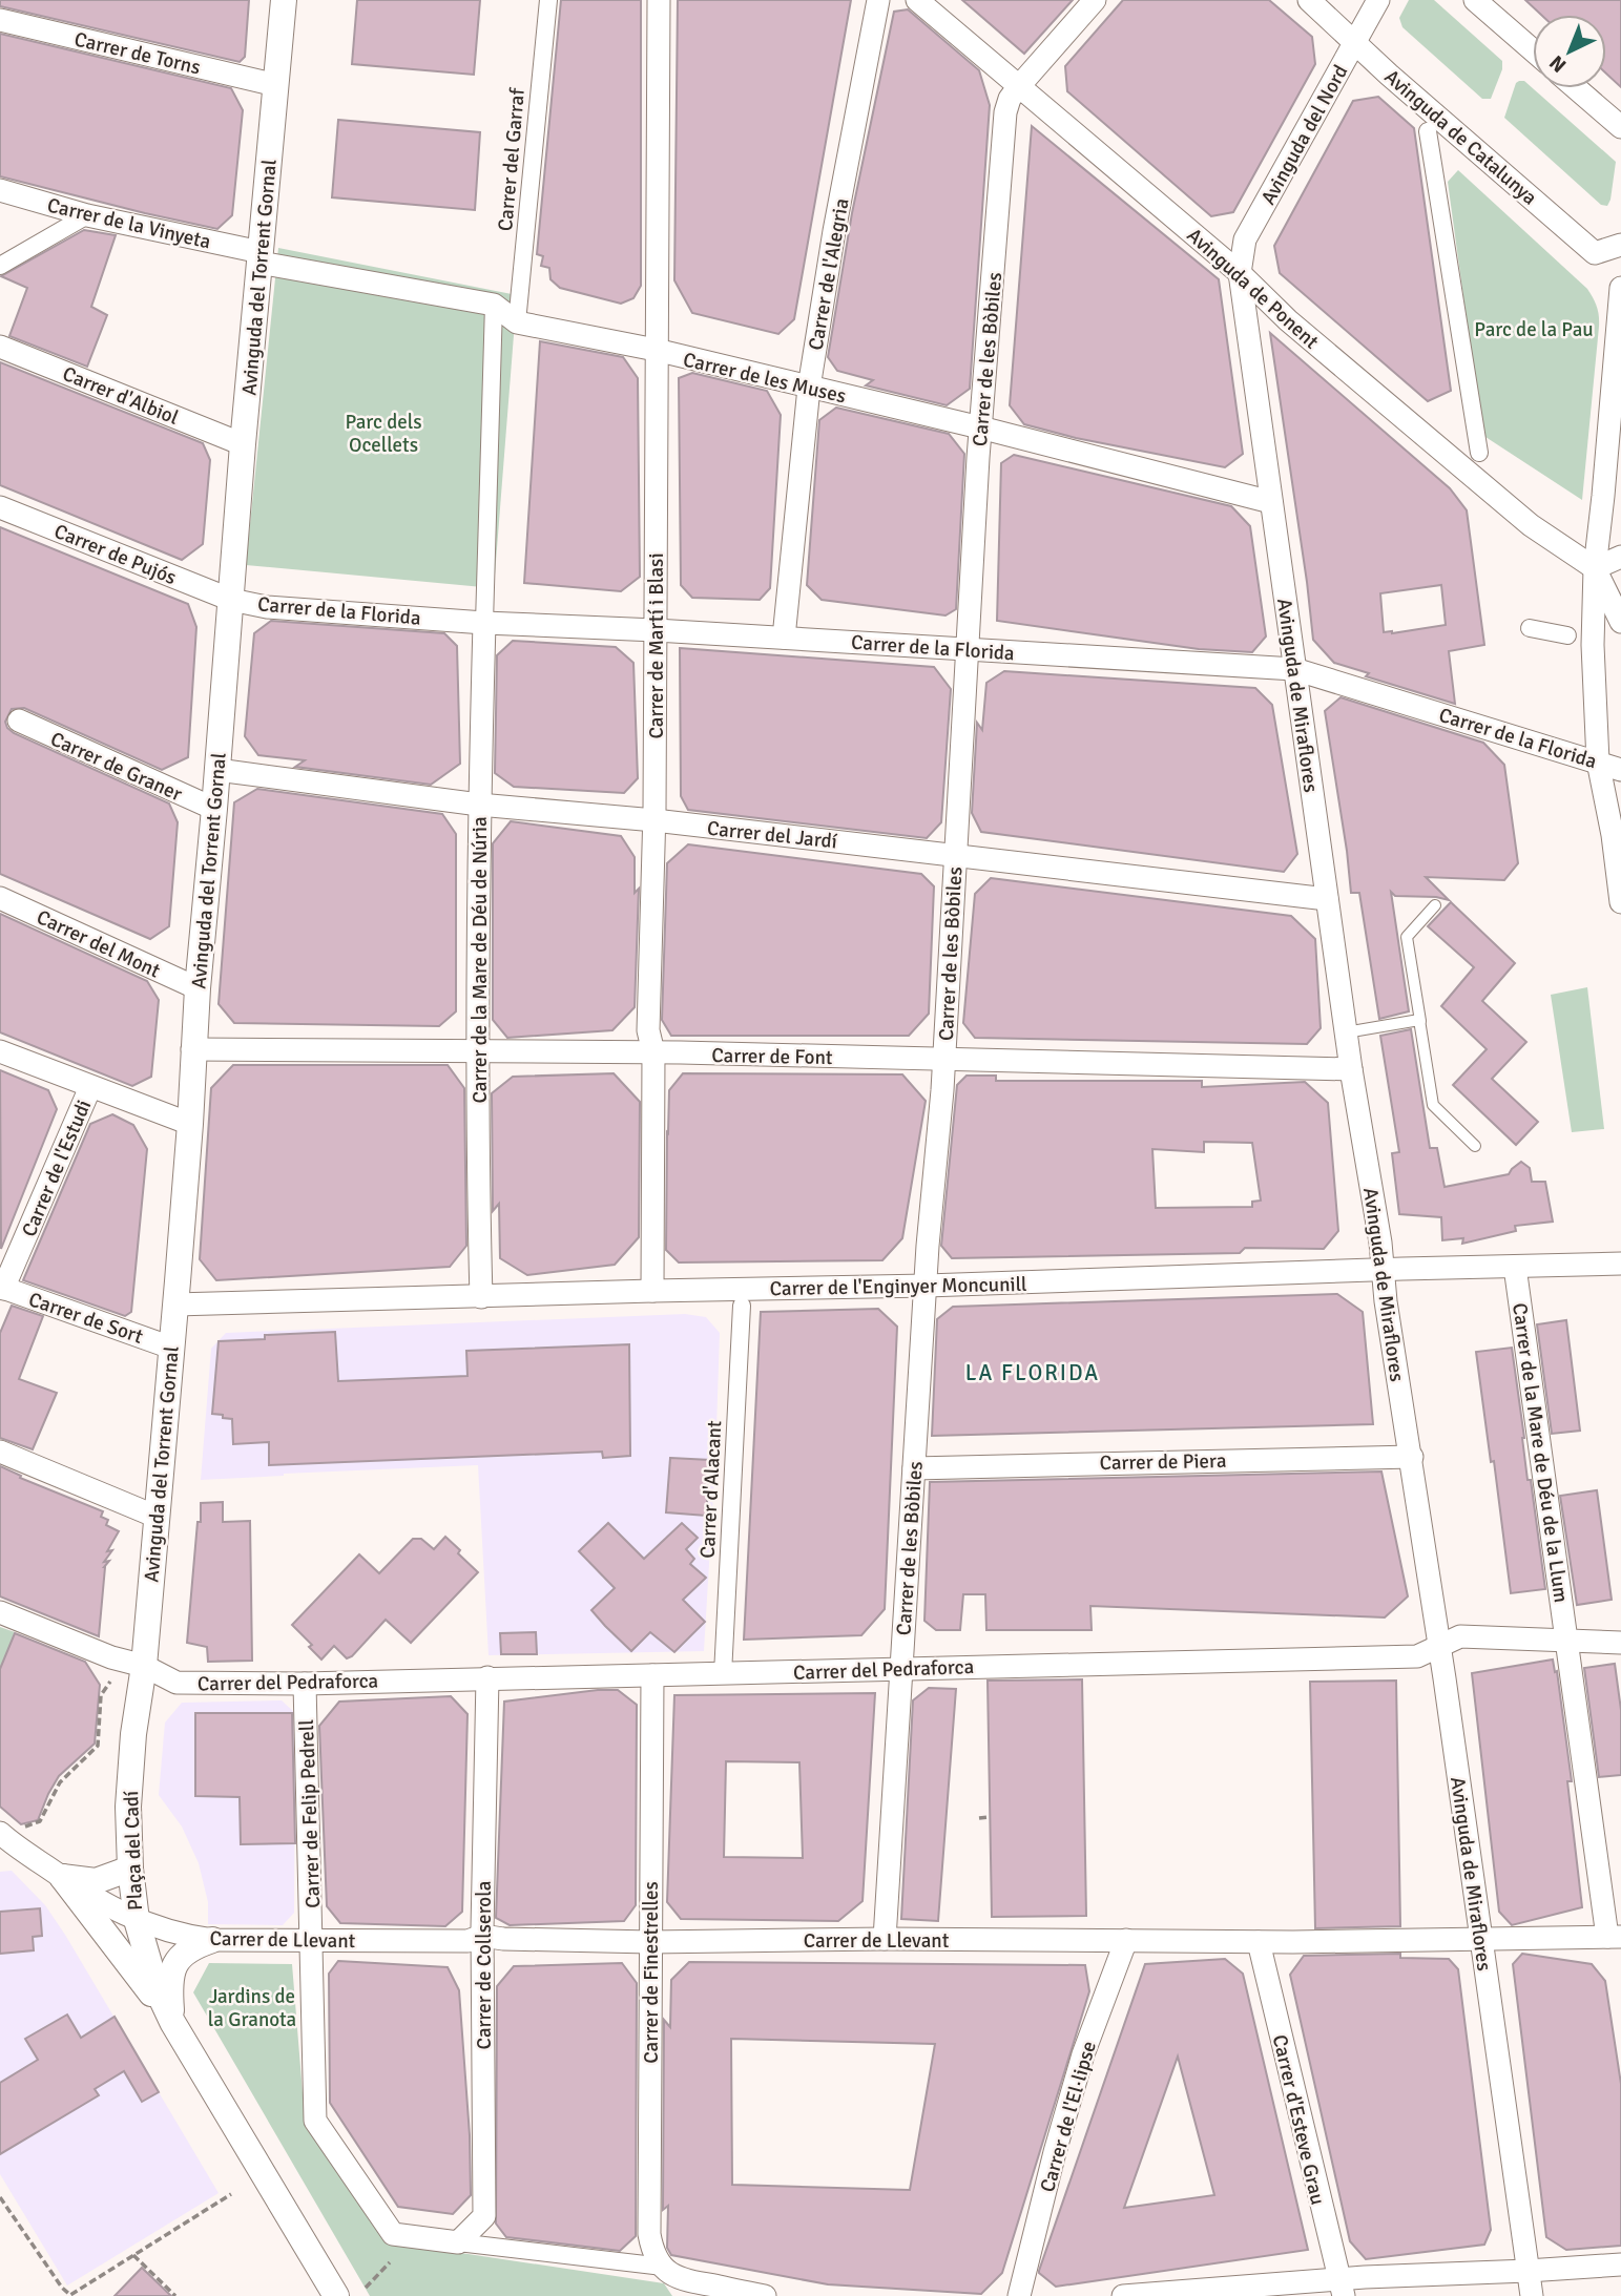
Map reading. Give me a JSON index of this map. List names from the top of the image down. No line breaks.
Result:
{"streets":{"street":["Carrer de Torns","Avinguda del Nord","Avinguda de Catalunya","Carrer del Garraf","Carrer de la Vinyeta","Carrer de l'Alegria","Avinguda del Torrent Gornal","Avinguda de Ponent","Carrer de les Bòbiles","Carrer de les Muses","Carrer d'Albiol","Carrer de Pujós","Carrer de la Florida","Carrer de Martí i Blasi","Avinguda de Miraflores","Carrer de Graner","Carrer del Jardí","Carrer del Mont","Carrer de la Mare de Déu de Núria","Carrer de Font","Carrer de l'Estudi","Carrer de l'Enginyer Moncunill","Carrer de Sort","Carrer de la Mare de Déu de la Llum","Carrer de Piera","Carrer d'Alacant","Carrer del Pedraforca","Carrer de Felip Pedrell","Plaça del Cadí","Carrer de Llevant","Carrer de Collserola","Carrer de Finestrelles","Carrer de l'El·lipse","Carrer d'Esteve Grau"]},"crossings":[["Carrer de Torns","Avinguda del Torrent Gornal"],["Avinguda del Nord","Avinguda de Catalunya"],["Avinguda del Nord","Avinguda de Ponent"],["Avinguda del Nord","Avinguda de Miraflores"],["Carrer del Garraf","Carrer de les Muses"],["Carrer de la Vinyeta","Avinguda del Torrent Gornal"],["Carrer de la Vinyeta","Carrer de les Muses"],["Carrer de l'Alegria","Carrer de les Muses"],["Carrer de l'Alegria","Carrer de la Florida"],["Avinguda del Torrent Gornal","Carrer de les Muses"],["Avinguda del Torrent Gornal","Carrer d'Albiol"],["Avinguda del Torrent Gornal","Carrer de Pujós"],["Avinguda del Torrent Gornal","Carrer de la Florida"],["Avinguda del Torrent Gornal","Carrer de Graner"],["Avinguda del Torrent Gornal","Carrer del Jardí"],["Avinguda del Torrent Gornal","Carrer del Mont"],["Avinguda del Torrent Gornal","Carrer de Font"],["Avinguda del Torrent Gornal","Carrer de l'Enginyer Moncunill"],["Avinguda del Torrent Gornal","Carrer de Sort"],["Avinguda del Torrent Gornal","Carrer del Pedraforca"],["Avinguda del Torrent Gornal","Plaça del Cadí"],["Avinguda de Ponent","Carrer de les Bòbiles"],["Avinguda de Ponent","Avinguda de Miraflores"],["Carrer de les Bòbiles","Carrer de les Muses"],["Carrer de les Bòbiles","Carrer de la Florida"],["Carrer de les Bòbiles","Carrer del Jardí"],["Carrer de les Bòbiles","Carrer de Font"],["Carrer de les Bòbiles","Carrer de l'Enginyer Moncunill"],["Carrer de les Bòbiles","Carrer de Piera"],["Carrer de les Bòbiles","Carrer del Pedraforca"],["Carrer de les Bòbiles","Carrer de Llevant"],["Carrer de les Muses","Carrer de Martí i Blasi"],["Carrer de les Muses","Avinguda de Miraflores"],["Carrer de Pujós","Carrer de la Florida"],["Carrer de la Florida","Carrer de Martí i Blasi"],["Carrer de la Florida","Avinguda de Miraflores"],["Carrer de la Florida","Carrer de la Mare de Déu de Núria"],["Carrer de Martí i Blasi","Carrer del Jardí"],["Carrer de Martí i Blasi","Carrer de Font"],["Carrer de Martí i Blasi","Carrer de l'Enginyer Moncunill"],["Avinguda de Miraflores","Carrer del Jardí"],["Avinguda de Miraflores","Carrer de Font"],["Avinguda de Miraflores","Carrer de l'Enginyer Moncunill"],["Avinguda de Miraflores","Carrer de Piera"],["Avinguda de Miraflores","Carrer del Pedraforca"],["Avinguda de Miraflores","Carrer de Llevant"],["Carrer del Jardí","Carrer de la Mare de Déu de Núria"],["Carrer de la Mare de Déu de Núria","Carrer de Font"],["Carrer de la Mare de Déu de Núria","Carrer de l'Enginyer Moncunill"],["Carrer de l'Estudi","Carrer de Sort"],["Carrer de l'Enginyer Moncunill","Carrer de la Mare de Déu de la Llum"],["Carrer de la Mare de Déu de la Llum","Carrer del Pedraforca"],["Carrer de la Mare de Déu de la Llum","Carrer de Llevant"],["Carrer d'Alacant","Carrer del Pedraforca"],["Carrer del Pedraforca","Carrer de Felip Pedrell"],["Carrer del Pedraforca","Carrer de Collserola"],["Carrer del Pedraforca","Carrer de Finestrelles"],["Carrer de Felip Pedrell","Carrer de Llevant"],["Carrer de Felip Pedrell","Carrer de Collserola"],["Plaça del Cadí","Carrer de Llevant"],["Carrer de Llevant","Carrer de Collserola"],["Carrer de Llevant","Carrer de Finestrelles"],["Carrer de Llevant","Carrer de l'El·lipse"],["Carrer de Llevant","Carrer d'Esteve Grau"]],"districts":["LA FLORIDA"],"parks":["Parc de la Pau","Parc dels Ocellets","Jardins de la Granota"],"north":"bottom left"}
